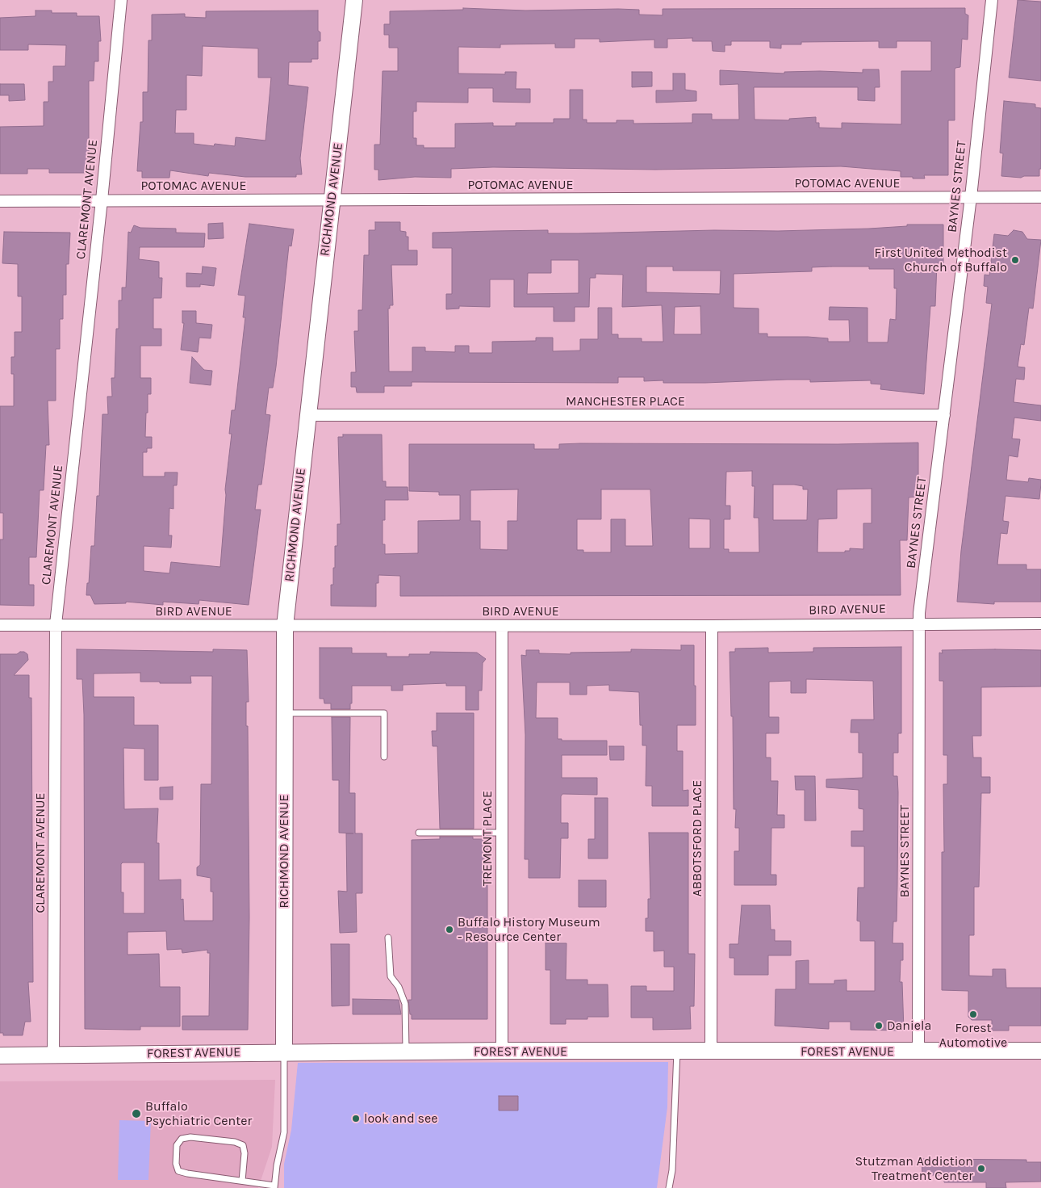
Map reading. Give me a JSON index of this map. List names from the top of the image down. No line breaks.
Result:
{"streets":{"street":["POTOMAC AVENUE","BAYNES STREET","CLAREMONT AVENUE","RICHMOND AVENUE","MANCHESTER PLACE","BIRD AVENUE","TREMONT PLACE","ABBOTSFORD PLACE","FOREST AVENUE"]},"crossings":[["POTOMAC AVENUE","BAYNES STREET"],["POTOMAC AVENUE","CLAREMONT AVENUE"],["POTOMAC AVENUE","RICHMOND AVENUE"],["BAYNES STREET","MANCHESTER PLACE"],["BAYNES STREET","BIRD AVENUE"],["BAYNES STREET","FOREST AVENUE"],["CLAREMONT AVENUE","BIRD AVENUE"],["CLAREMONT AVENUE","FOREST AVENUE"],["RICHMOND AVENUE","MANCHESTER PLACE"],["RICHMOND AVENUE","BIRD AVENUE"],["RICHMOND AVENUE","FOREST AVENUE"],["BIRD AVENUE","TREMONT PLACE"],["BIRD AVENUE","ABBOTSFORD PLACE"],["TREMONT PLACE","FOREST AVENUE"],["ABBOTSFORD PLACE","FOREST AVENUE"]],"places":["First United Methodist Church of Buffalo","Buffalo History Museum - Resource Center","Forest Automotive","Daniela","Buffalo Psychiatric Center","look and see","Stutzman Addiction Treatment Center"]}
